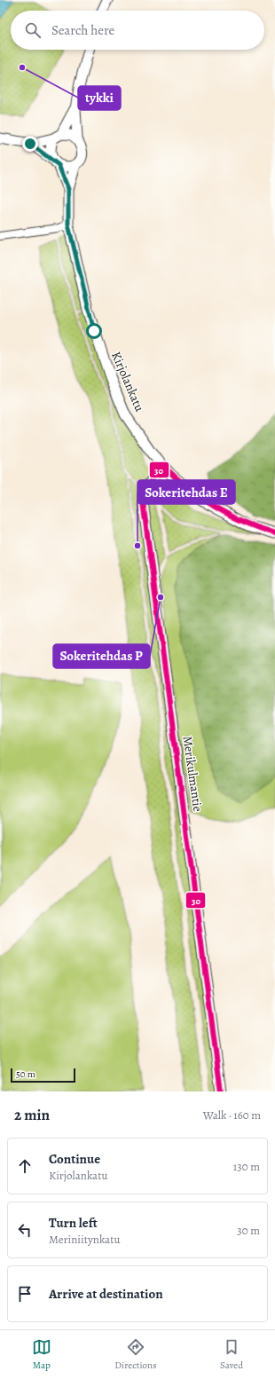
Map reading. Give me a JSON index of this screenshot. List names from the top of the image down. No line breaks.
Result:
{"streets":{"street":["Kirjolankatu","Merikulmantie"]},"crossings":[["Kirjolankatu","Merikulmantie"]],"places":["tykki","Sokeritehdas E","Sokeritehdas P"],"lines":["transit line 30"],"scale_bar":"50 m","page":{"search":"Search here","scale":"50 m","heading":["2 min","Walk · 160 m"],"list":[["Continue","Kirjolankatu","130 m"],["Turn left","Meriniitynkatu","30 m"],"Arrive at destination"],"nav":["Map","Directions","Saved"]}}
